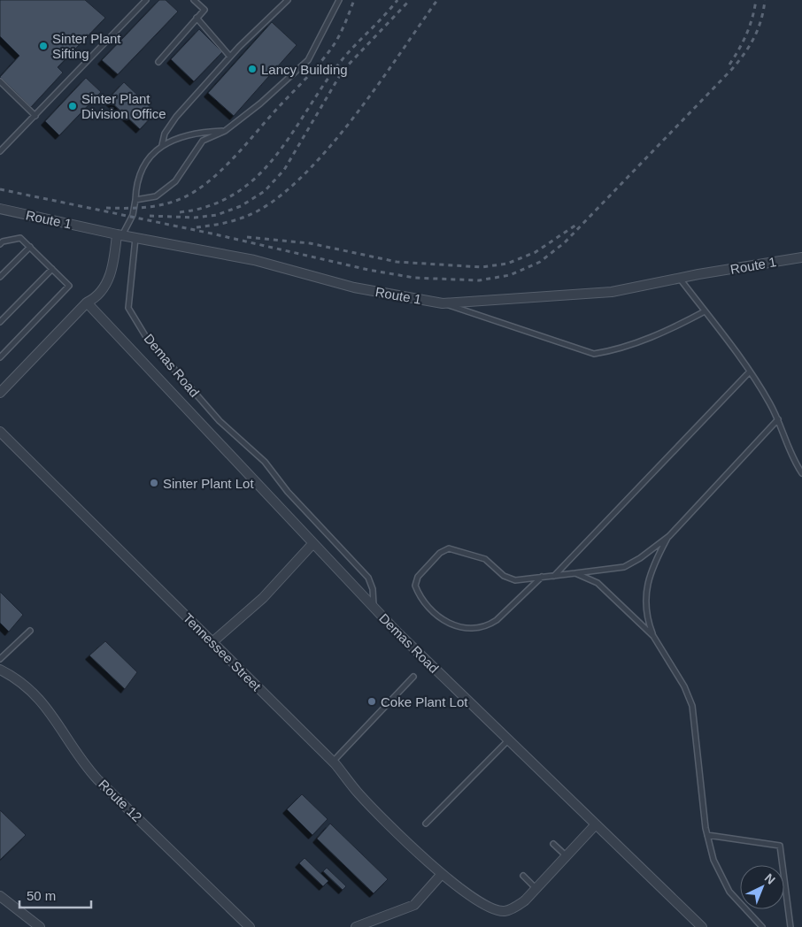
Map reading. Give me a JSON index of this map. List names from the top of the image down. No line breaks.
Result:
{"streets":{"street":["Route 1","Demas Road","Tennessee Street","Route 12"]},"crossings":[["Route 1","Demas Road"],["Demas Road","Tennessee Street"]],"places":["Sinter Plant Sifting","Lancy Building","Sinter Plant Division Office","Sinter Plant Lot","Coke Plant Lot"],"scale_bar":"50 m","north":"top right"}
